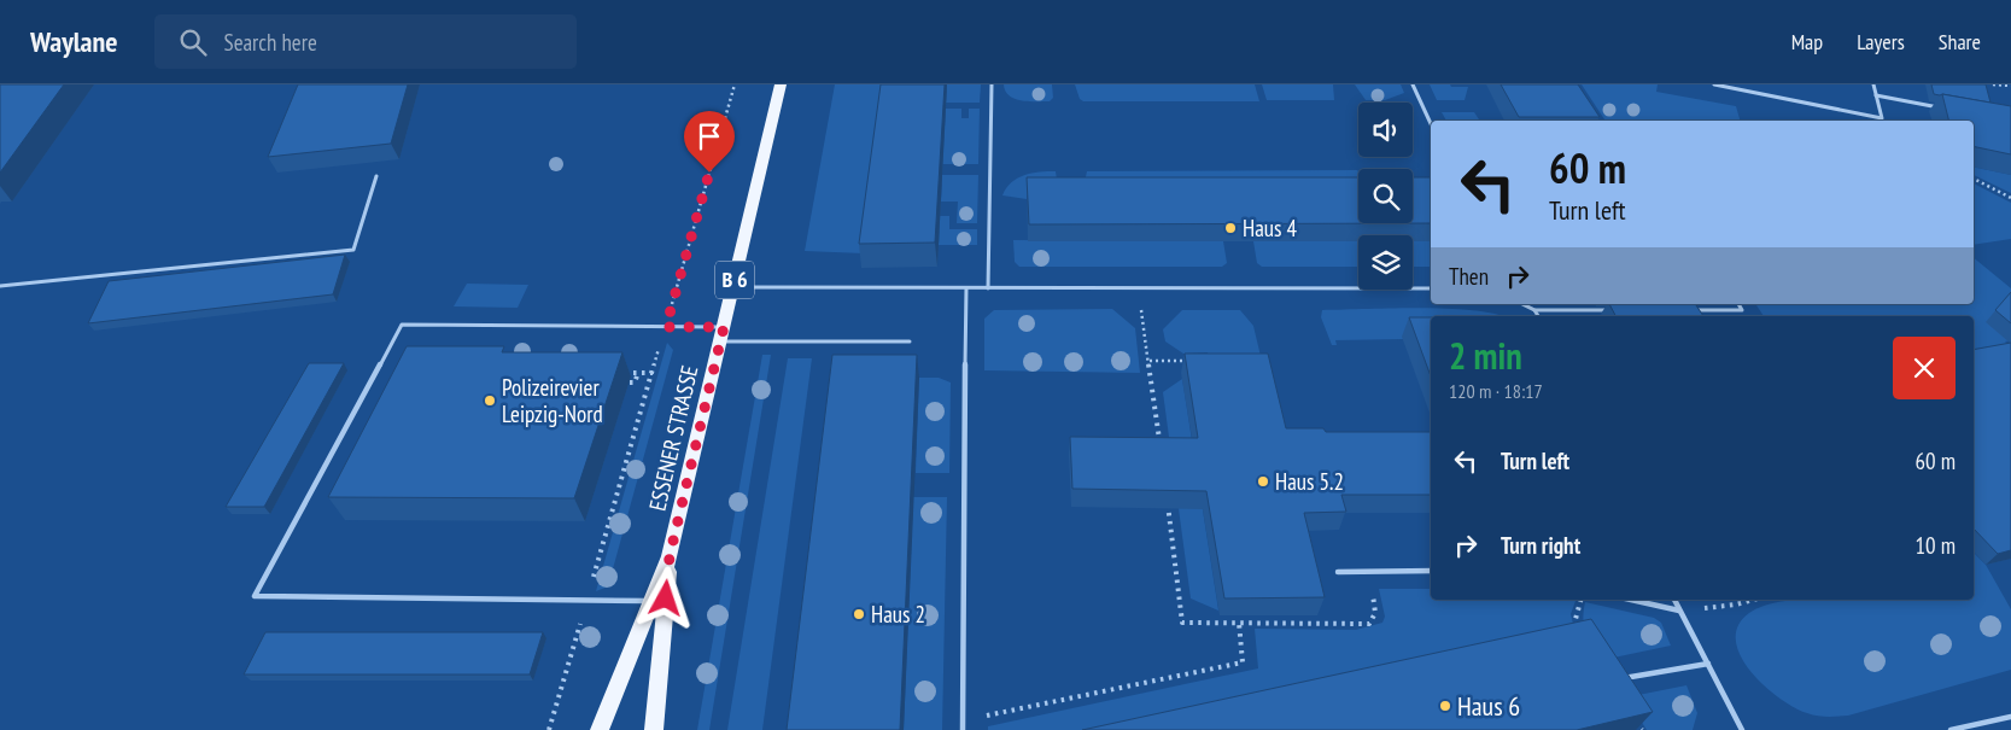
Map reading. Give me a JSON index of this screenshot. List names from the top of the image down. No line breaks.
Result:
{"streets":{"main road":["B 6","ESSENER STRASSE"]},"places":["Haus 4","Polizeirevier Leipzig-Nord","Haus 5.2","Haus 2","Haus 6"],"page":{"header":"Waylane","search":"Search here","nav":["Map","Layers","Share"],"turn":["60 m","Turn left"],"then":"Then","heading":["2 min","120 m · 18:17"],"list":[{"name":"Turn left","value":"60 m"},{"name":"Turn right","value":"10 m"}]}}
